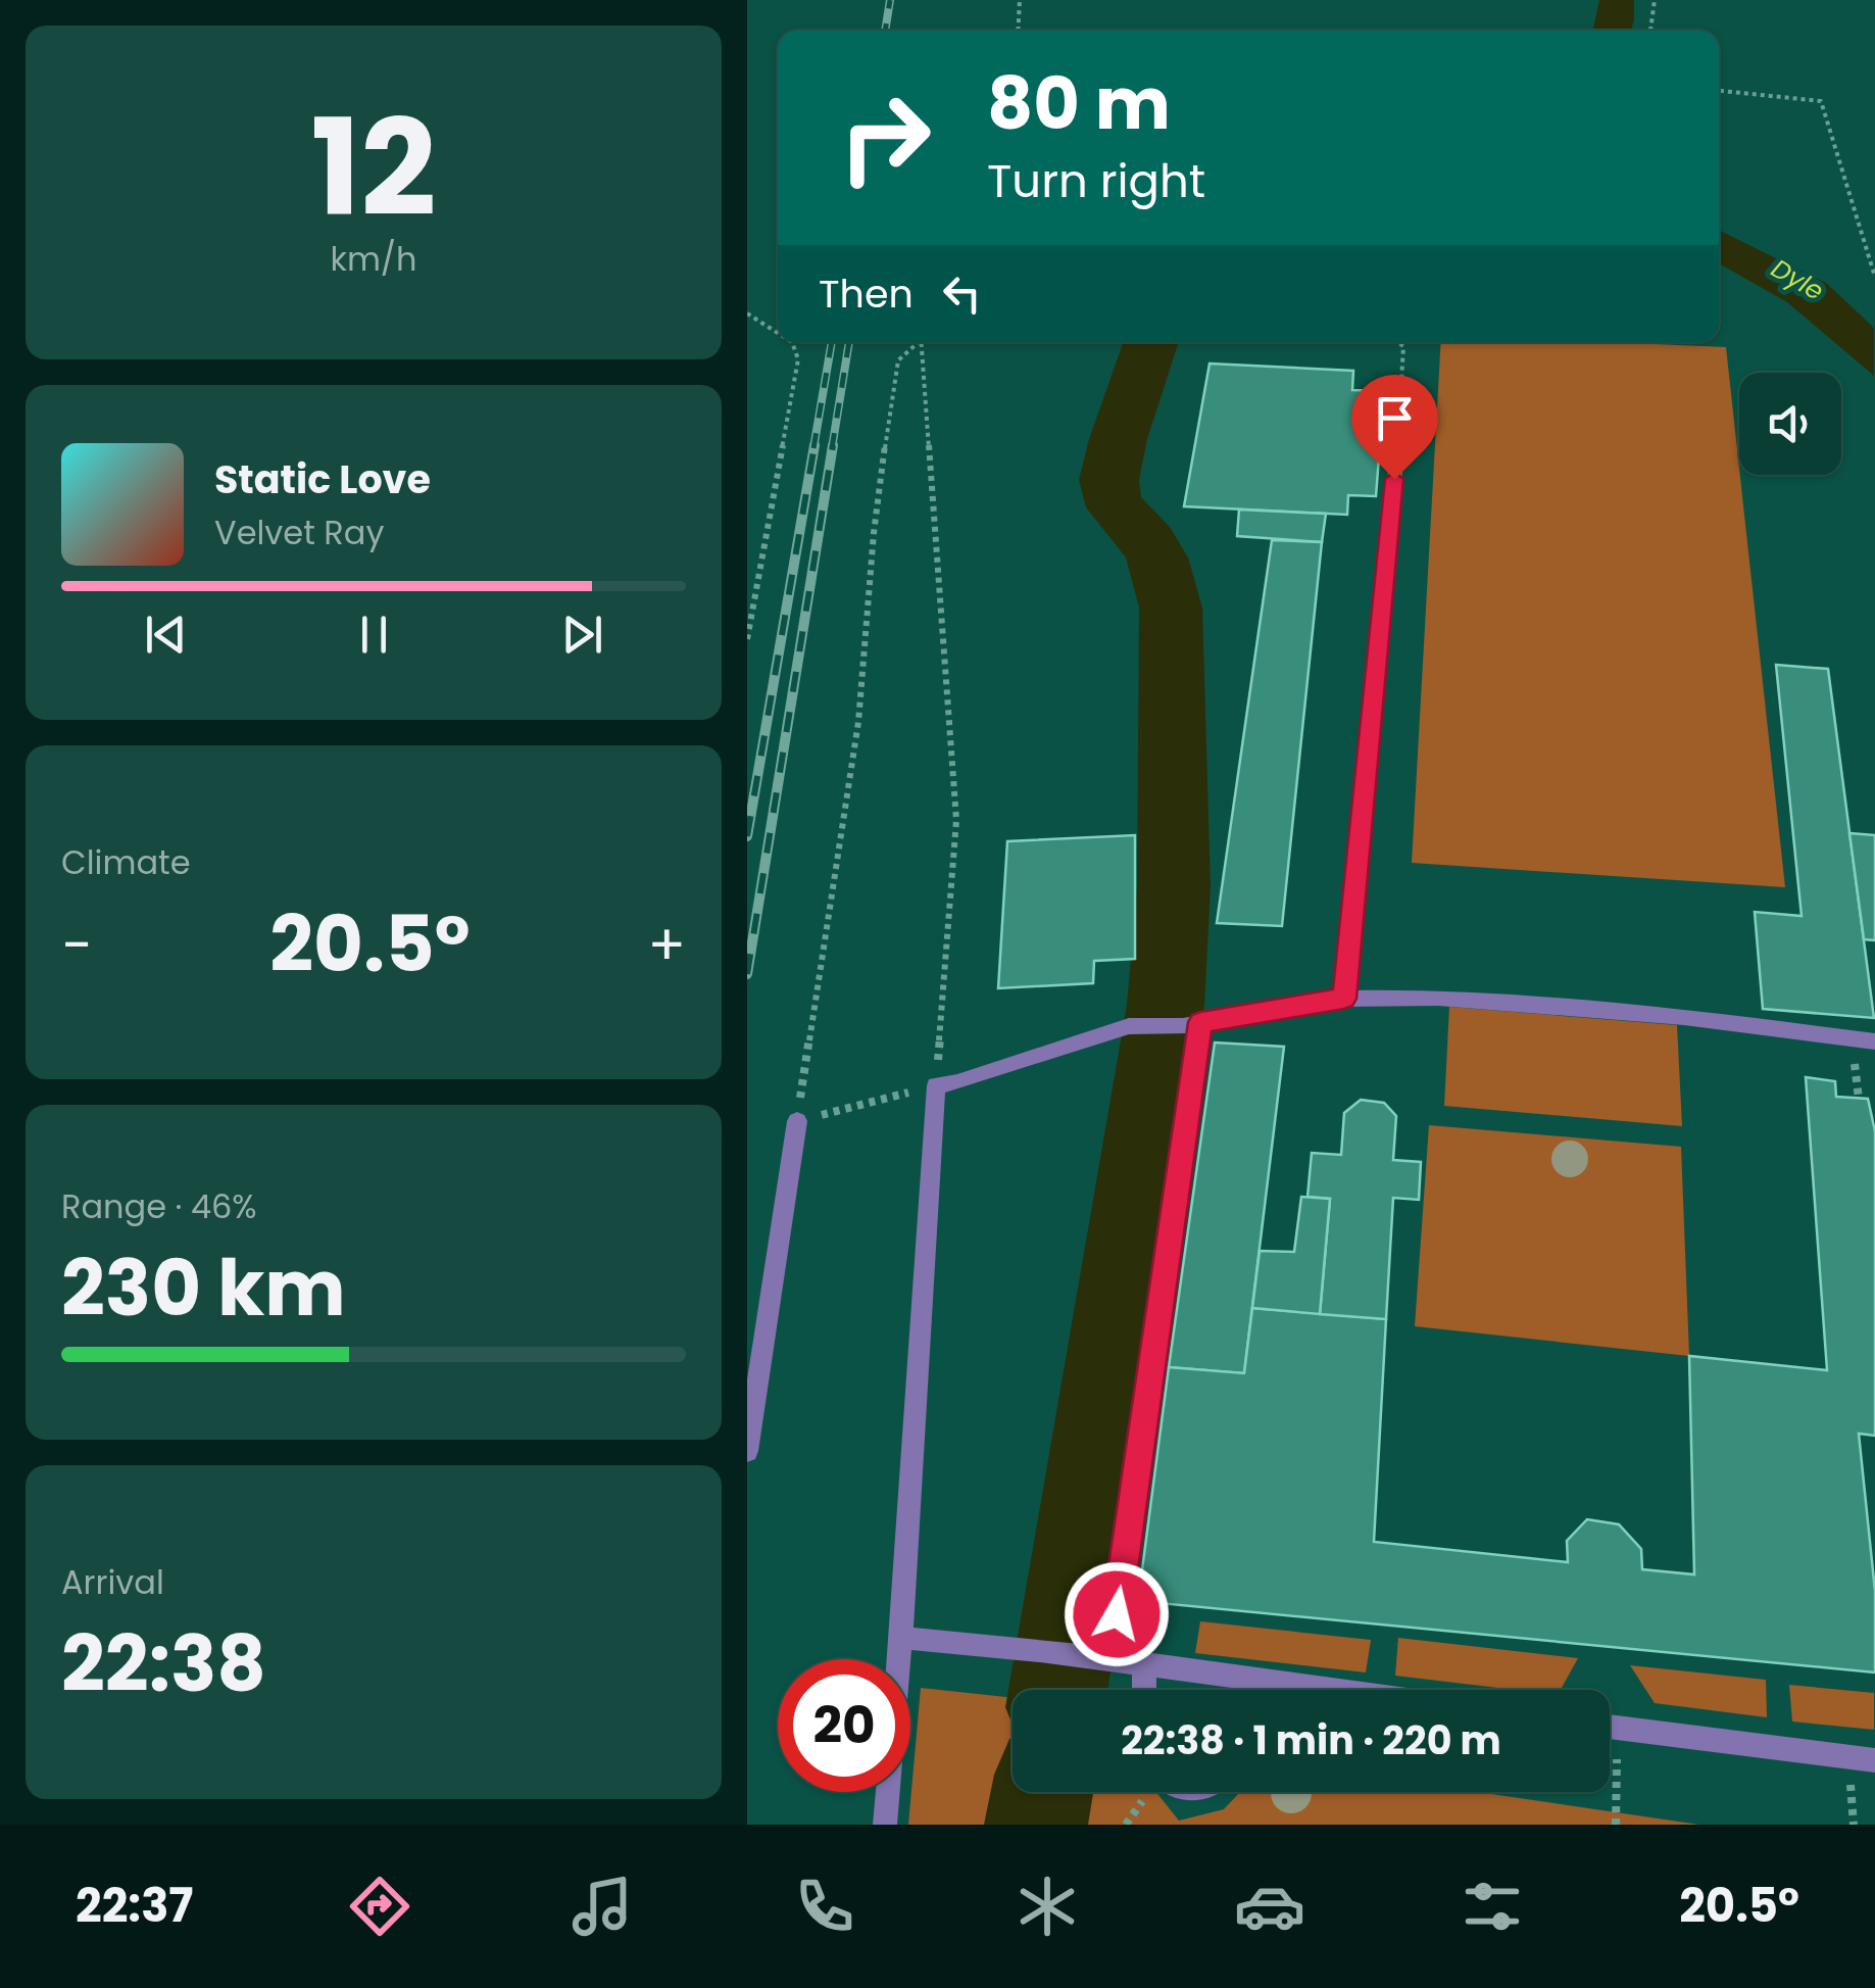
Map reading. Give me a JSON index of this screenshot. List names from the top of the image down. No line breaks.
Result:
{"water":["Dyle"],"page":{"tile":[["12","km/h"],"Climate",["Range · 46%","230 km"],["Arrival","22:38"]],"turn":["80 m","Turn right"],"then":"Then","song":["Static Love","Velvet Ray"],"heat":["−","20.5°","+"],"limit":"20","trip":"22:38 · 1 min · 220 m","tabs":["22:37","20.5°"]}}
